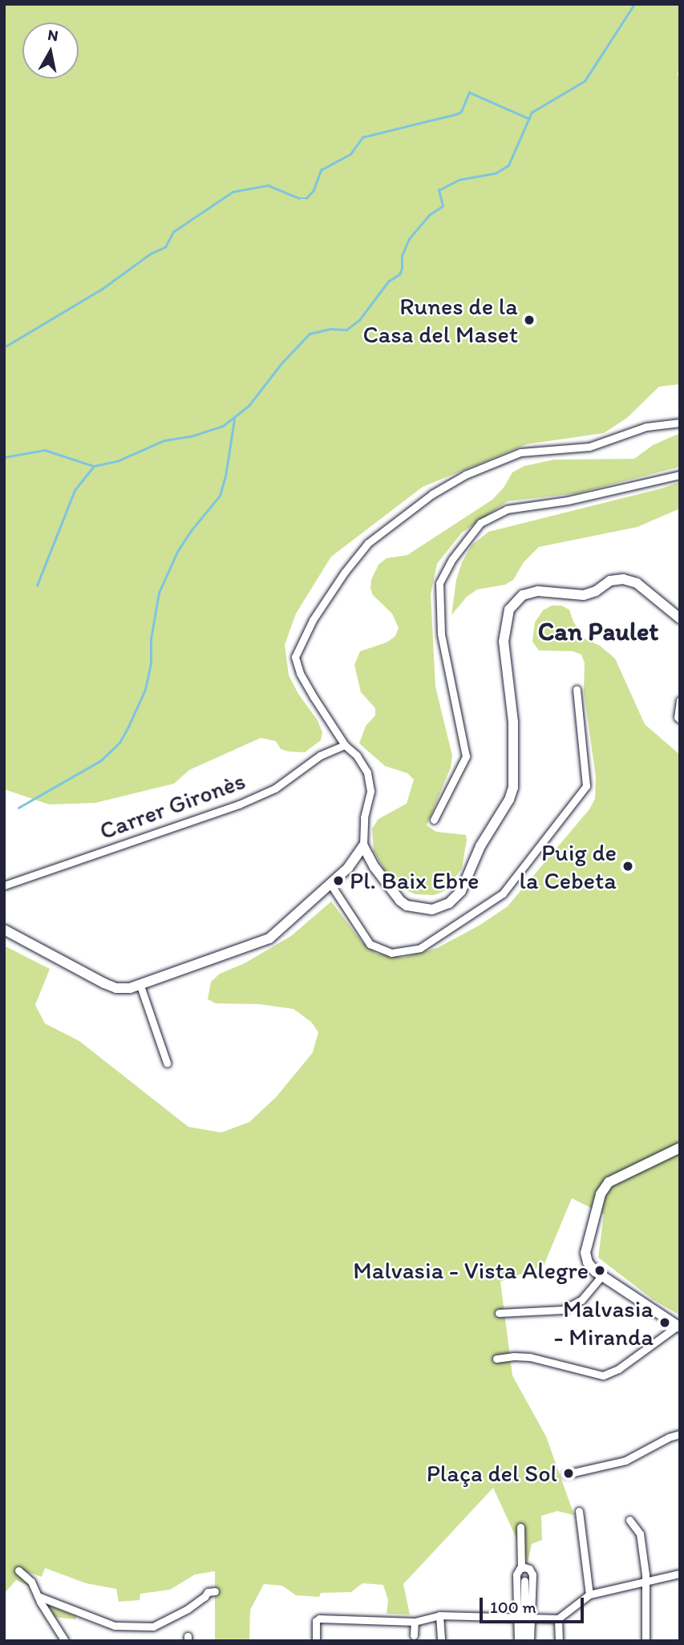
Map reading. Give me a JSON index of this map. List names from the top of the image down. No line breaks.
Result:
{"streets":{"street":["Carrer Gironès"]},"districts":["Can Paulet"],"places":["Runes de la Casa del Maset","Puig de la Cebeta","Pl. Baix Ebre","Malvasia - Vista Alegre","Malvasia - Miranda","Plaça del Sol"],"scale_bar":"100 m","north":"top"}
